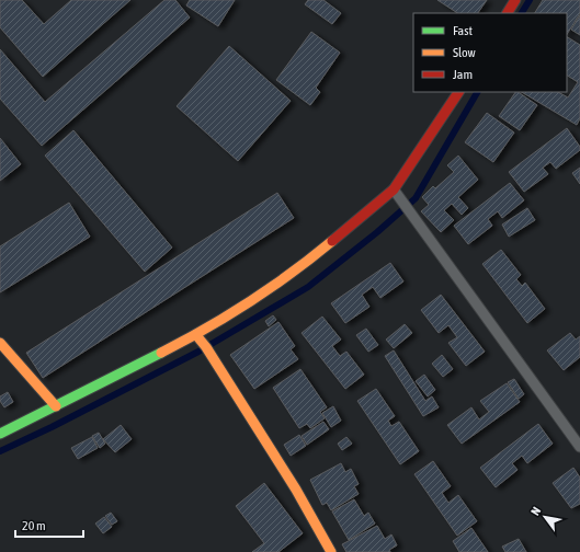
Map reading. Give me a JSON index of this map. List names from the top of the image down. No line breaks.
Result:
{"legend":["Fast","Slow","Jam"],"scale_bar":"20 m","north":"top left"}
